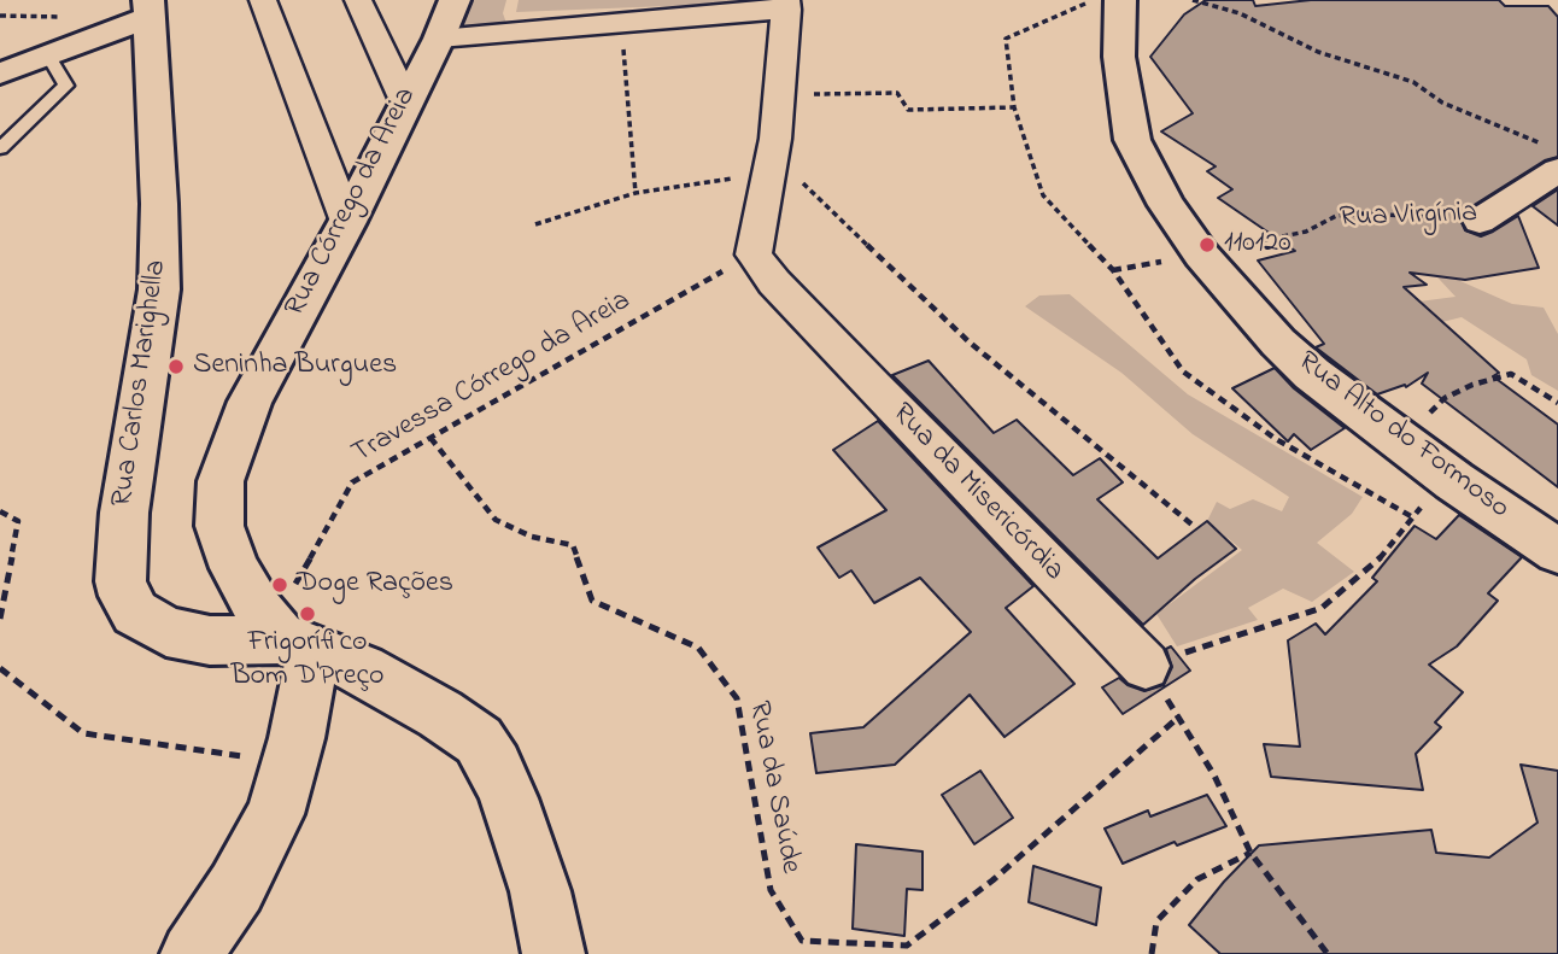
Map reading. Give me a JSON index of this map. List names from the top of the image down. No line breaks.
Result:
{"streets":{"street":["Rua Córrego da Areia","Rua Virgínia","Rua Carlos Marighella","Rua Alto do Formoso","Rua da Misericórdia"],"path":["Travessa Córrego da Areia","Rua da Saúde"]},"crossings":[["Rua Córrego da Areia","Travessa Córrego da Areia"],["Rua Córrego da Areia","Rua Carlos Marighella"],["Rua Virgínia","Rua Alto do Formoso"],["Travessa Córrego da Areia","Rua Carlos Marighella"],["Travessa Córrego da Areia","Rua da Misericórdia"],["Travessa Córrego da Areia","Rua da Saúde"]],"places":["110120","Seninha Burgues","Doge Rações","Frigorífico Bom D'Preço"]}
